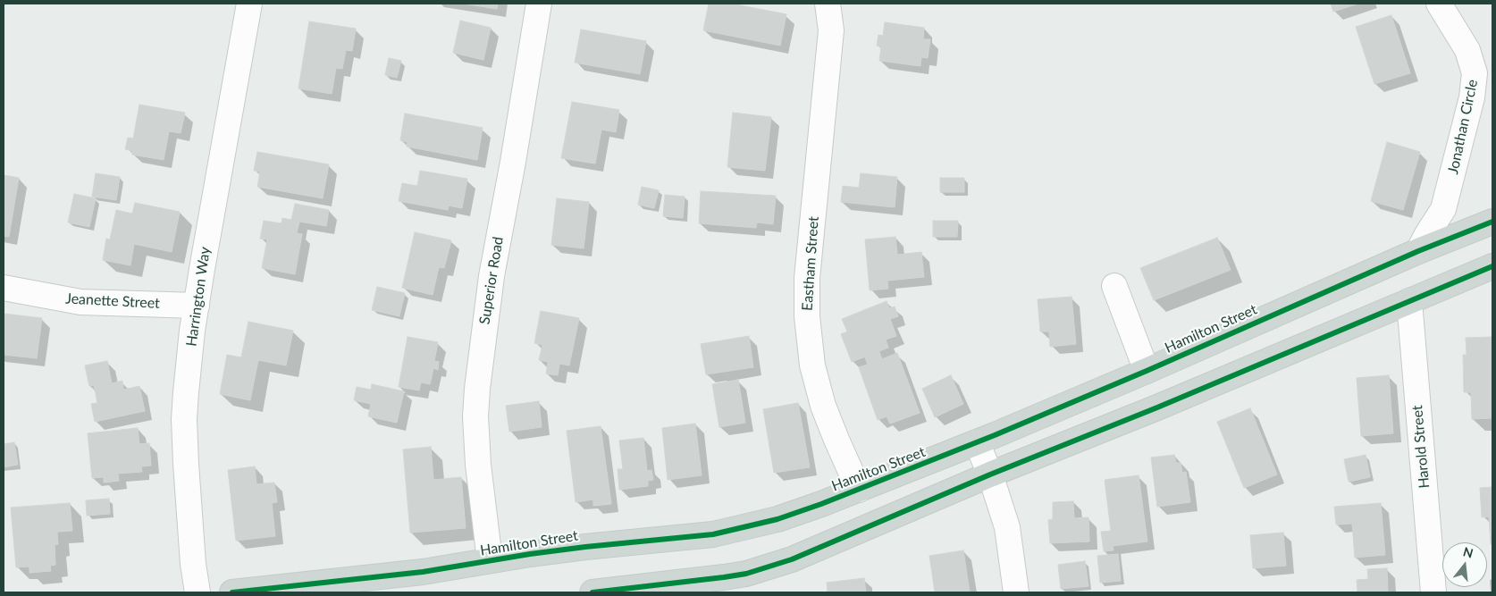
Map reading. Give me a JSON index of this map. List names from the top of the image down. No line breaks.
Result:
{"streets":{"main road":["Hamilton Street"],"street":["Jonathan Circle","Eastham Street","Superior Road","Harrington Way","Jeanette Street","Harold Street"]},"crossings":[["Jonathan Circle","Hamilton Street"],["Eastham Street","Hamilton Street"],["Superior Road","Hamilton Street"],["Harrington Way","Jeanette Street"]],"north":"top"}
